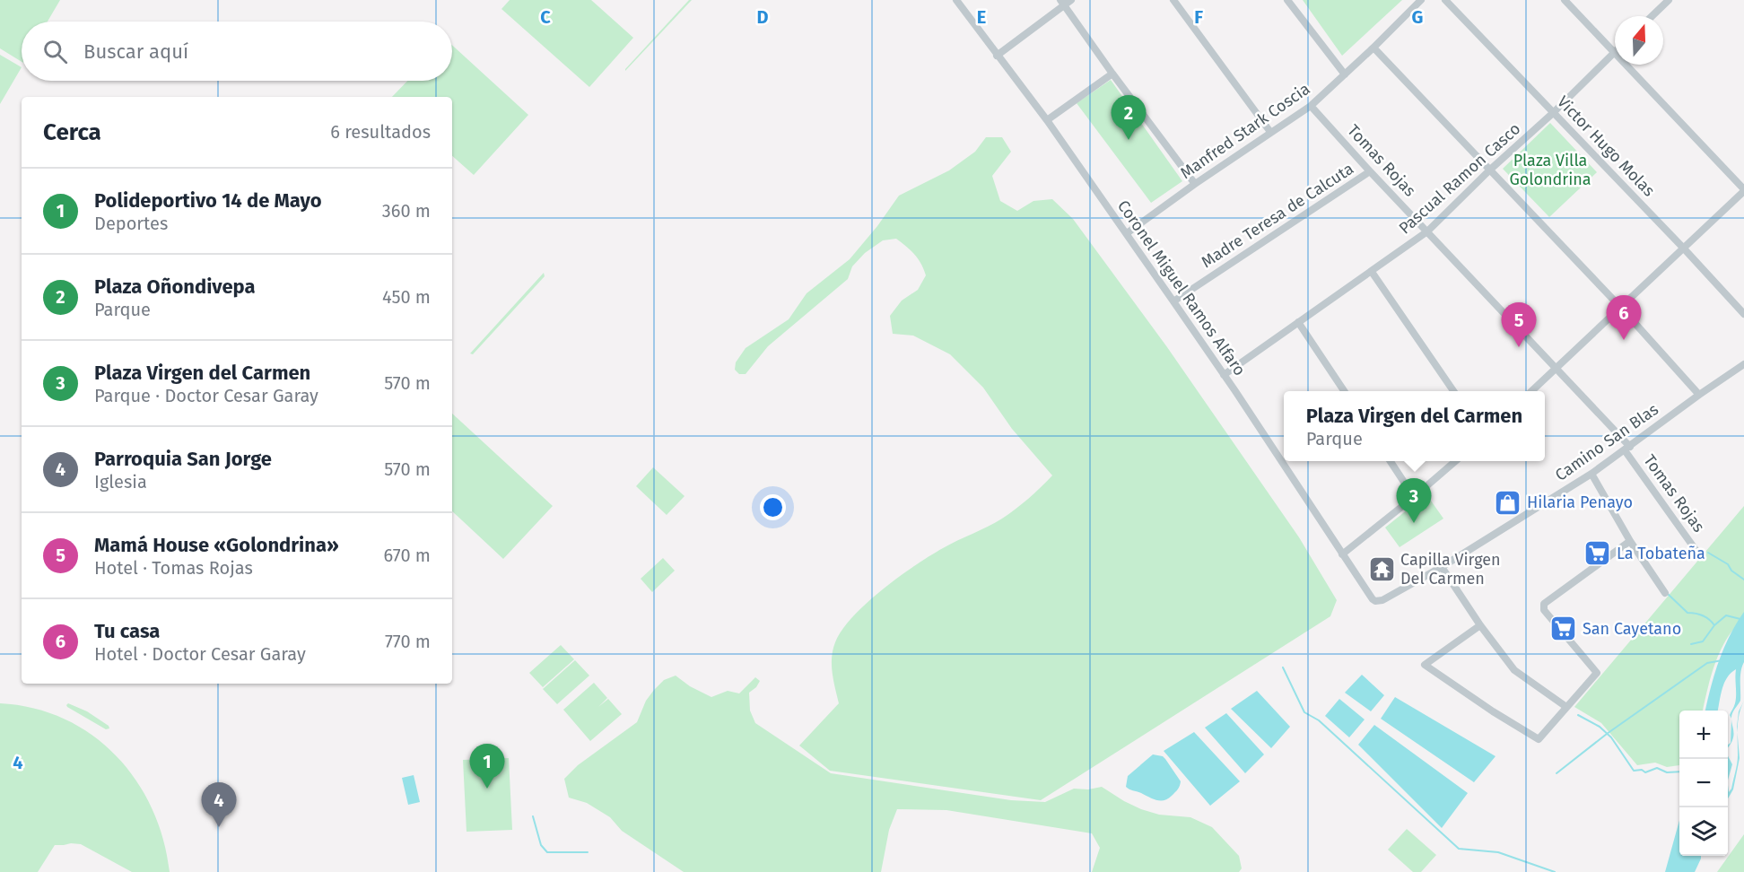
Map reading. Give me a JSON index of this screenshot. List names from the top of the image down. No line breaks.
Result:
{"streets":{"street":["Manfred Stark Coscia","Victor Hugo Molas","Tomas Rojas","Pascual Ramon Casco","Madre Teresa de Calcuta","Coronel Miguel Ramos Alfaro","Camino San Blas"]},"crossings":[["Manfred Stark Coscia","Tomas Rojas"],["Manfred Stark Coscia","Coronel Miguel Ramos Alfaro"],["Victor Hugo Molas","Pascual Ramon Casco"],["Tomas Rojas","Pascual Ramon Casco"],["Tomas Rojas","Madre Teresa de Calcuta"],["Tomas Rojas","Camino San Blas"],["Pascual Ramon Casco","Coronel Miguel Ramos Alfaro"],["Madre Teresa de Calcuta","Coronel Miguel Ramos Alfaro"],["Coronel Miguel Ramos Alfaro","Camino San Blas"]],"parks":["Plaza Villa Golondrina"],"places":{"shop":["Hilaria Penayo"],"supermarket":["La Tobateña","San Cayetano"],"temple":["Capilla Virgen Del Carmen"]},"north":"top","page":{"search":"Buscar aquí","pins":["2","6","5","3","1","4"],"heading":["Cerca","6 resultados"],"list":[{"mark":"1","name":"Polideportivo 14 de Mayo","note":"Deportes","value":"360 m"},{"mark":"2","name":"Plaza Oñondivepa","note":"Parque","value":"450 m"},{"mark":"3","name":"Plaza Virgen del Carmen","note":"Parque · Doctor Cesar Garay","value":"570 m"},{"mark":"4","name":"Parroquia San Jorge","note":"Iglesia","value":"570 m"},{"mark":"5","name":"Mamá House «Golondrina»","note":"Hotel · Tomas Rojas","value":"670 m"},{"mark":"6","name":"Tu casa","note":"Hotel · Doctor Cesar Garay","value":"770 m"}],"popup":["Plaza Virgen del Carmen","Parque"],"map_buttons":["+","−"]},"grid":{"columns":["C","D","E","F","G"],"rows":["4"]}}
